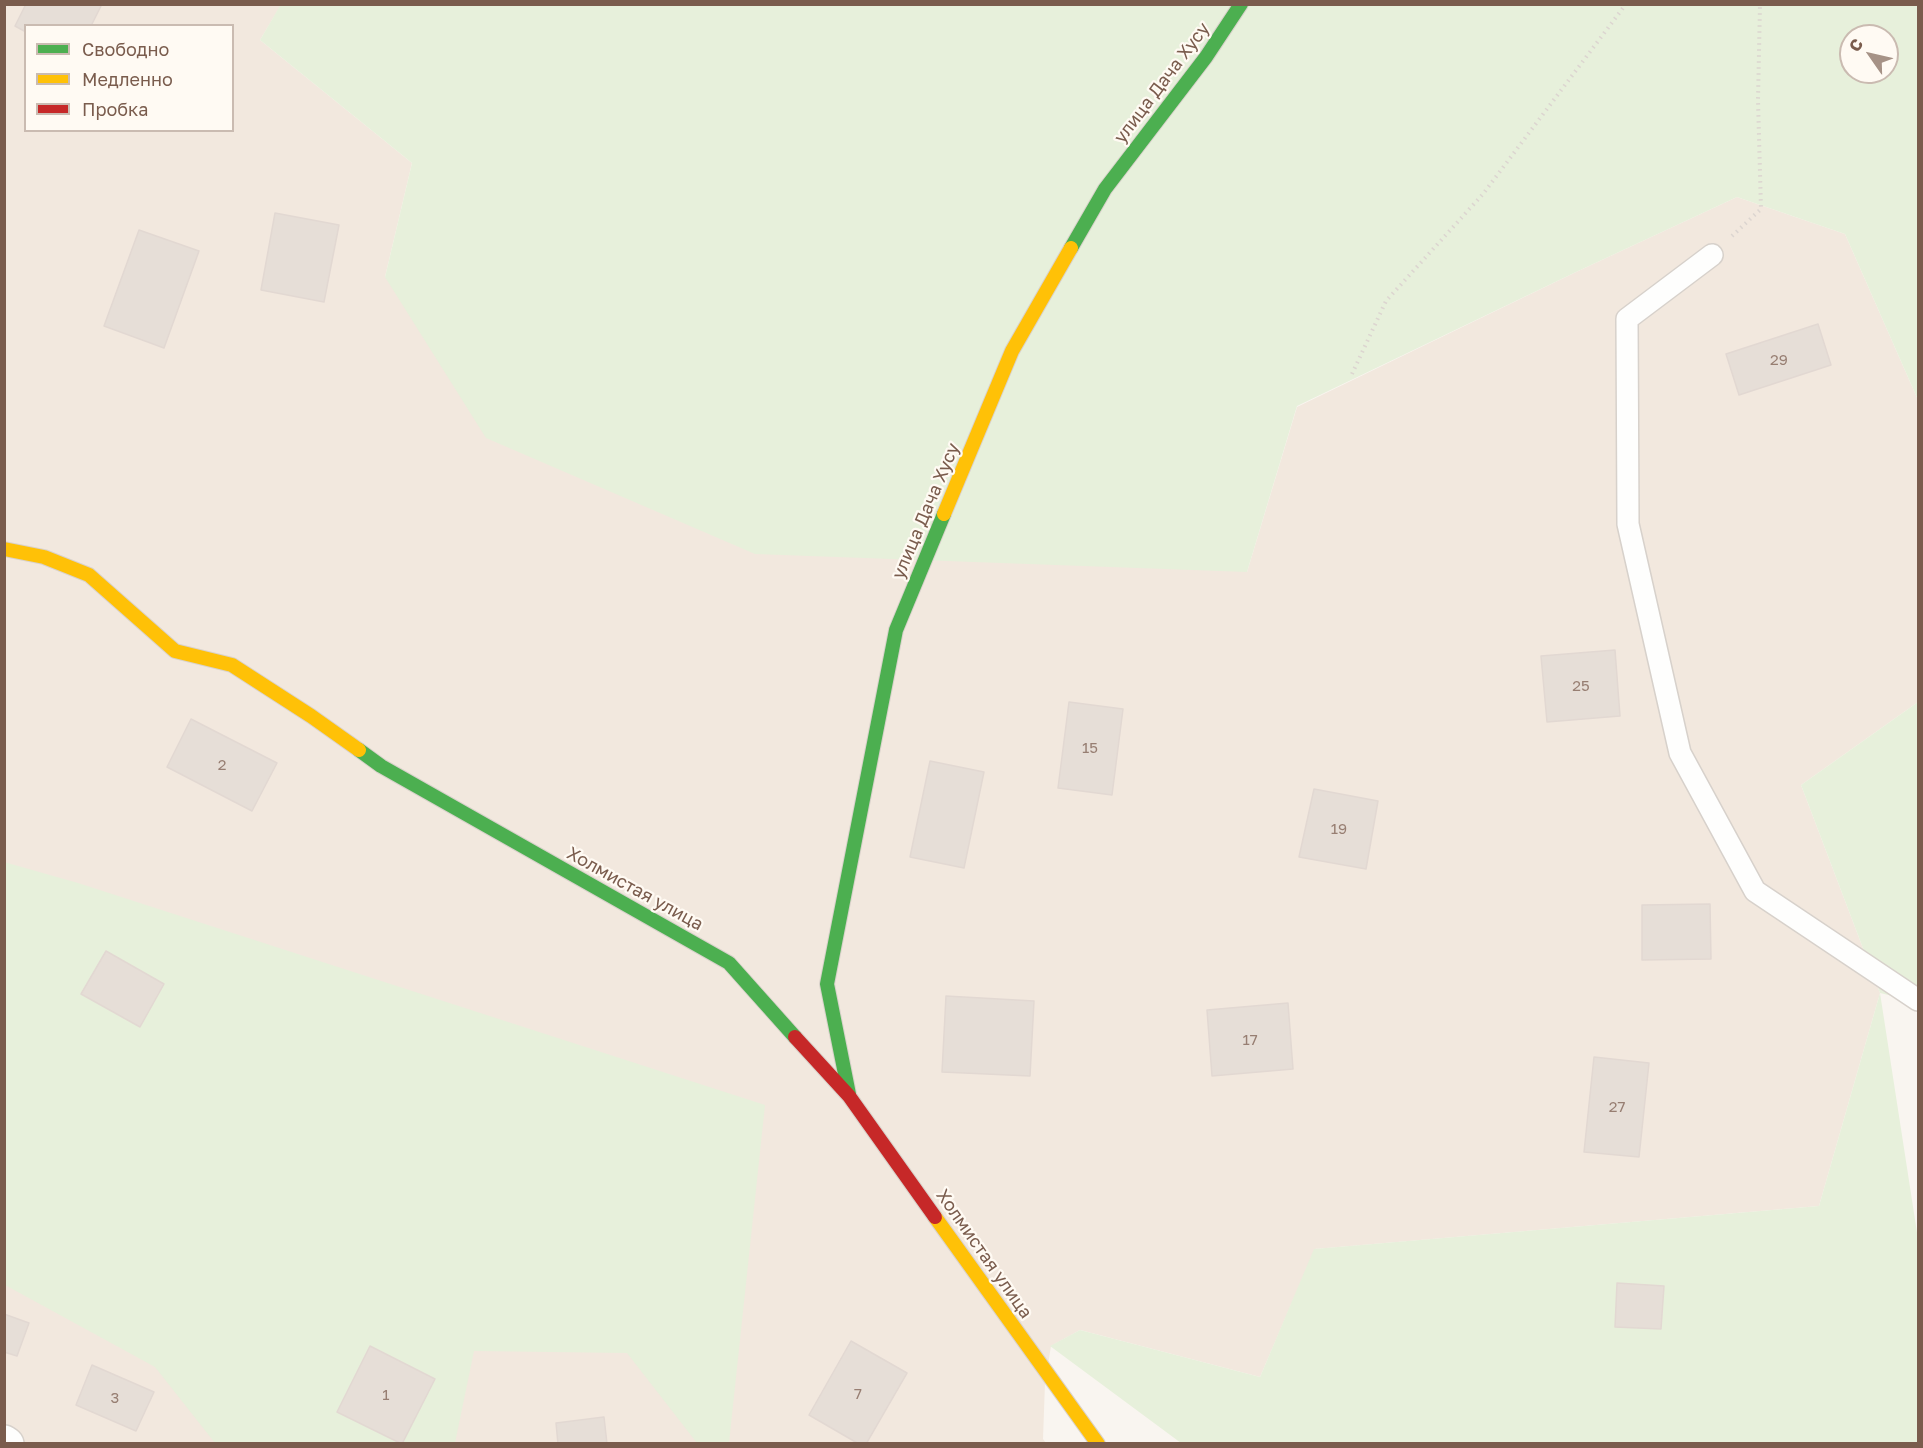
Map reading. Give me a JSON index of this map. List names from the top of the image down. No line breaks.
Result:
{"streets":{"street":["улица Дача Хусу","Холмистая улица"]},"crossings":[["улица Дача Хусу","Холмистая улица"]],"house_numbers":["29","25","15","2","19","17","27","7","1","3"],"legend":["Свободно","Медленно","Пробка"],"north":"top left"}
